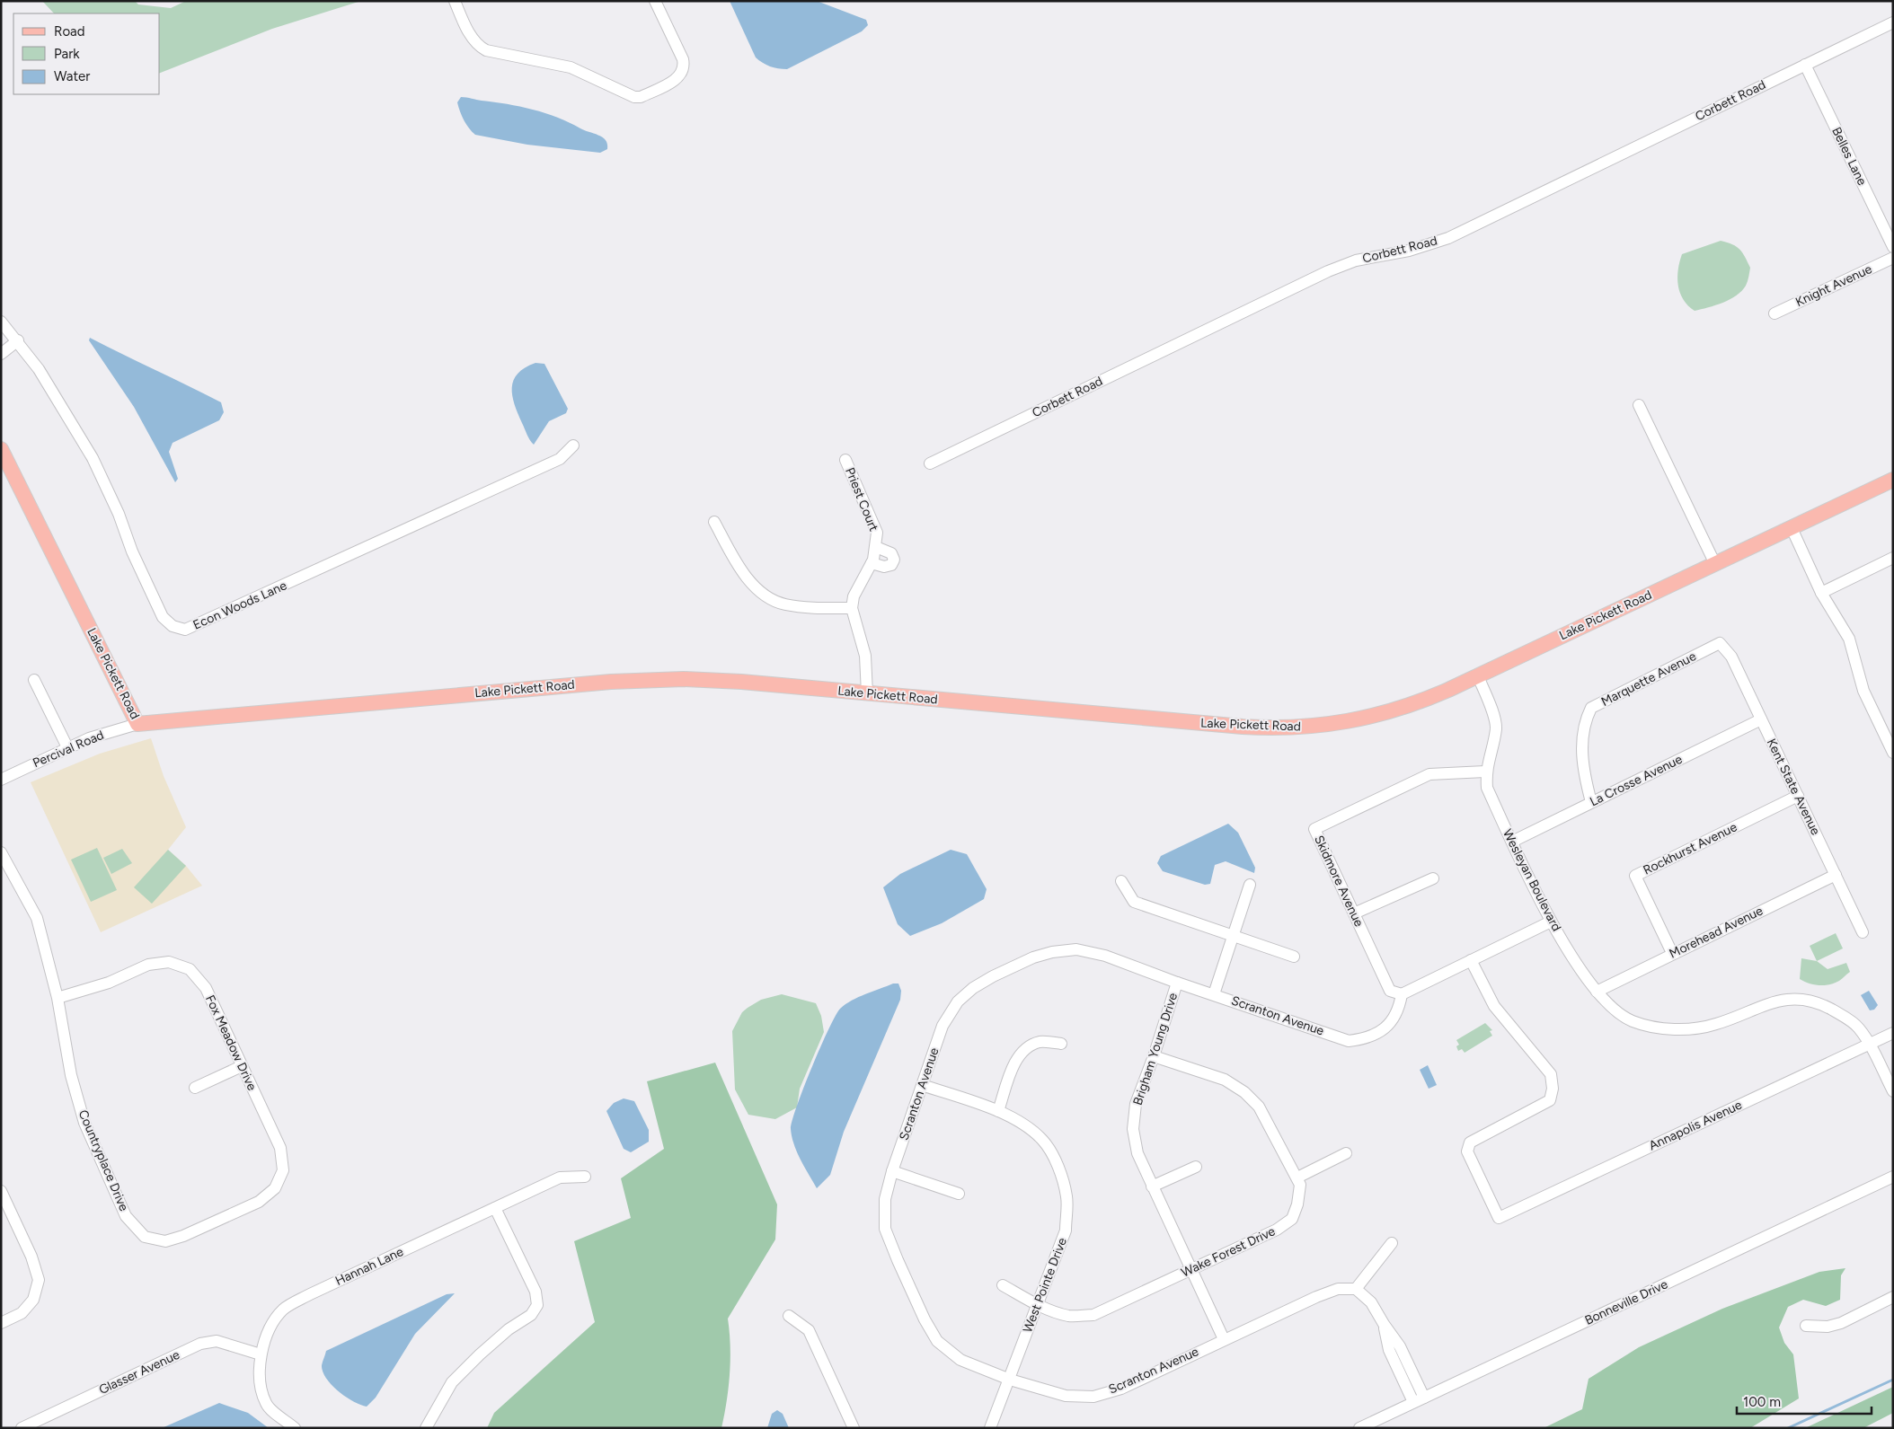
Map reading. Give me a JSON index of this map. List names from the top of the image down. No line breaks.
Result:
{"streets":{"main road":["Lake Pickett Road"],"street":["Corbett Road","Belles Lane","Knight Avenue","Priest Court","Econ Woods Lane","Marquette Avenue","Percival Road","La Crosse Avenue","Kent State Avenue","Rockhurst Avenue","Wesleyan Boulevard","Skidmore Avenue","Morehead Avenue","Scranton Avenue","Fox Meadow Drive","Brigham Young Drive","Annapolis Avenue","Countryplace Drive","Wake Forest Drive","Hannah Lane","West Pointe Drive","Bonneville Drive","Glasser Avenue"]},"crossings":[["Corbett Road","Belles Lane"],["Lake Pickett Road","Percival Road"],["Lake Pickett Road","Wesleyan Boulevard"],["Marquette Avenue","La Crosse Avenue"],["Marquette Avenue","Kent State Avenue"],["La Crosse Avenue","Kent State Avenue"],["La Crosse Avenue","Wesleyan Boulevard"],["Kent State Avenue","Rockhurst Avenue"],["Kent State Avenue","Morehead Avenue"],["Rockhurst Avenue","Morehead Avenue"],["Wesleyan Boulevard","Skidmore Avenue"],["Wesleyan Boulevard","Morehead Avenue"],["Wesleyan Boulevard","Annapolis Avenue"],["Skidmore Avenue","Scranton Avenue"],["Scranton Avenue","Brigham Young Drive"],["Scranton Avenue","West Pointe Drive"],["Fox Meadow Drive","Countryplace Drive"],["Brigham Young Drive","Wake Forest Drive"],["Wake Forest Drive","West Pointe Drive"],["Hannah Lane","Glasser Avenue"]],"legend":["Road","Park","Water"],"scale_bar":"100 m"}
